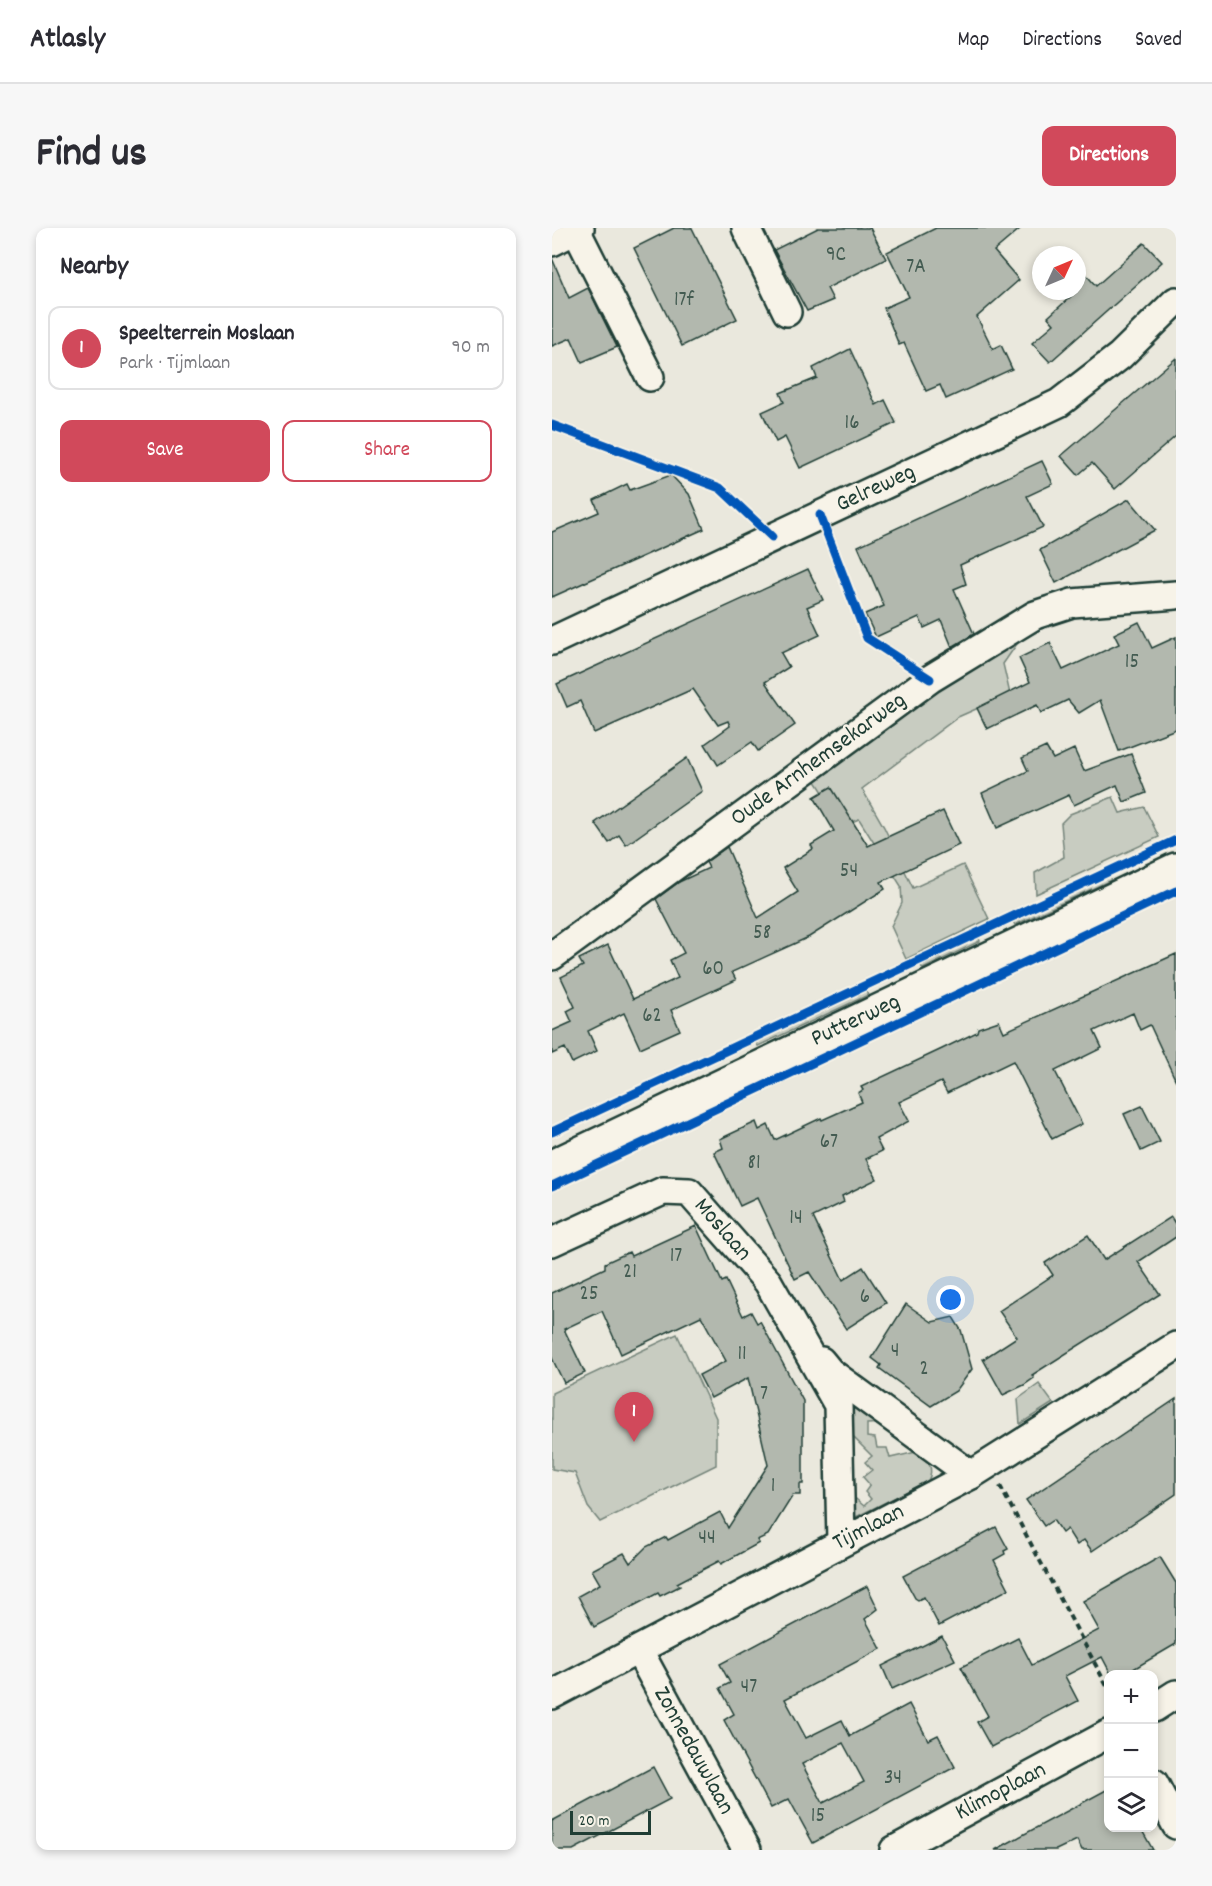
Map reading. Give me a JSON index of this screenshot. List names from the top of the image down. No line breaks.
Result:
{"streets":{"main road":["Putterweg"],"street":["Gelreweg","Oude Arnhemsekarweg","Moslaan","Tijmlaan","Zonnedauwlaan","Klimoplaan"]},"crossings":[["Moslaan","Tijmlaan"],["Tijmlaan","Zonnedauwlaan"]],"house_numbers":["9C","7A","17f","16","15","54","58","60","62","67","81","14","17","21","25","6","4","11","2","7","1","44","47","34","15"],"scale_bar":"20 m","north":"top right","page":{"header":"Atlasly","nav":["Map","Directions","Saved"],"title":"Find us","buttons":["Directions",["Save","Share"]],"heading":"Nearby","list":[{"mark":"1","name":"Speelterrein Moslaan","note":"Park · Tijmlaan","value":"90 m"}],"pins":"1","map_buttons":["+","−"],"scale":"20 m"}}
